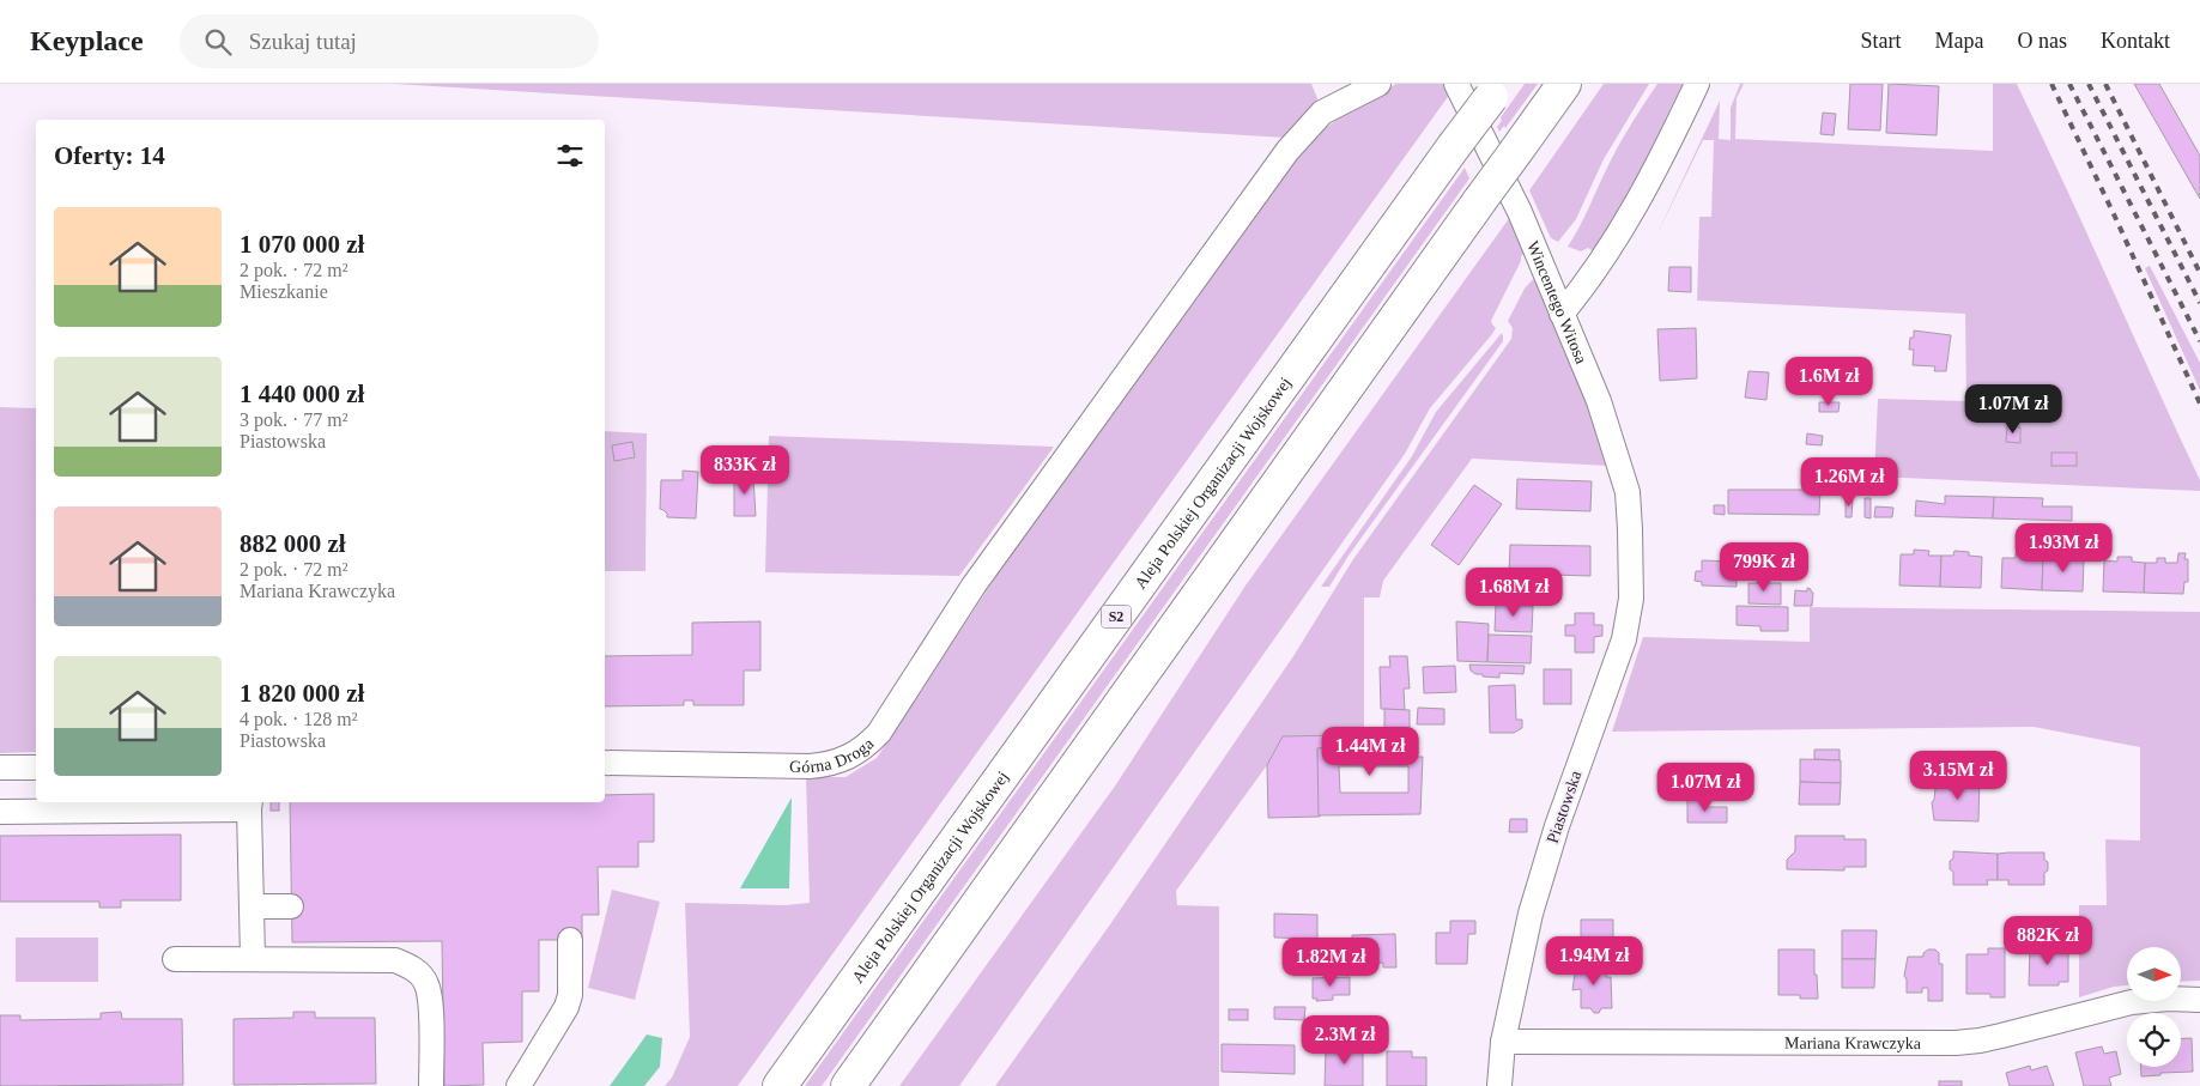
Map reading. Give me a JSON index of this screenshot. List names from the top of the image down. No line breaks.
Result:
{"streets":{"highway":["Aleja Polskiej Organizacji Wojskowej","S2"],"street":["Wincentego Witosa","Górna Droga","Piastowska","Mariana Krawczyka"]},"crossings":[["Wincentego Witosa","Piastowska"],["Piastowska","Mariana Krawczyka"]],"north":"right","page":{"header":"Keyplace","search":"Szukaj tutaj","nav":["Start","Mapa","O nas","Kontakt"],"heading":"Oferty: 14","list":[{"name":"1 070 000 zł","note":"2 pok. · 72 m² · Mieszkanie"},{"name":"1 440 000 zł","note":"3 pok. · 77 m² · Piastowska"},{"name":"882 000 zł","note":"2 pok. · 72 m² · Mariana Krawczyka"},{"name":"1 820 000 zł","note":"4 pok. · 128 m² · Piastowska"}],"price":["1.6M zł","1.07M zł","833K zł","1.26M zł","1.93M zł","799K zł","1.68M zł","1.44M zł","3.15M zł","1.07M zł","882K zł","1.94M zł","1.82M zł","2.3M zł"]}}
